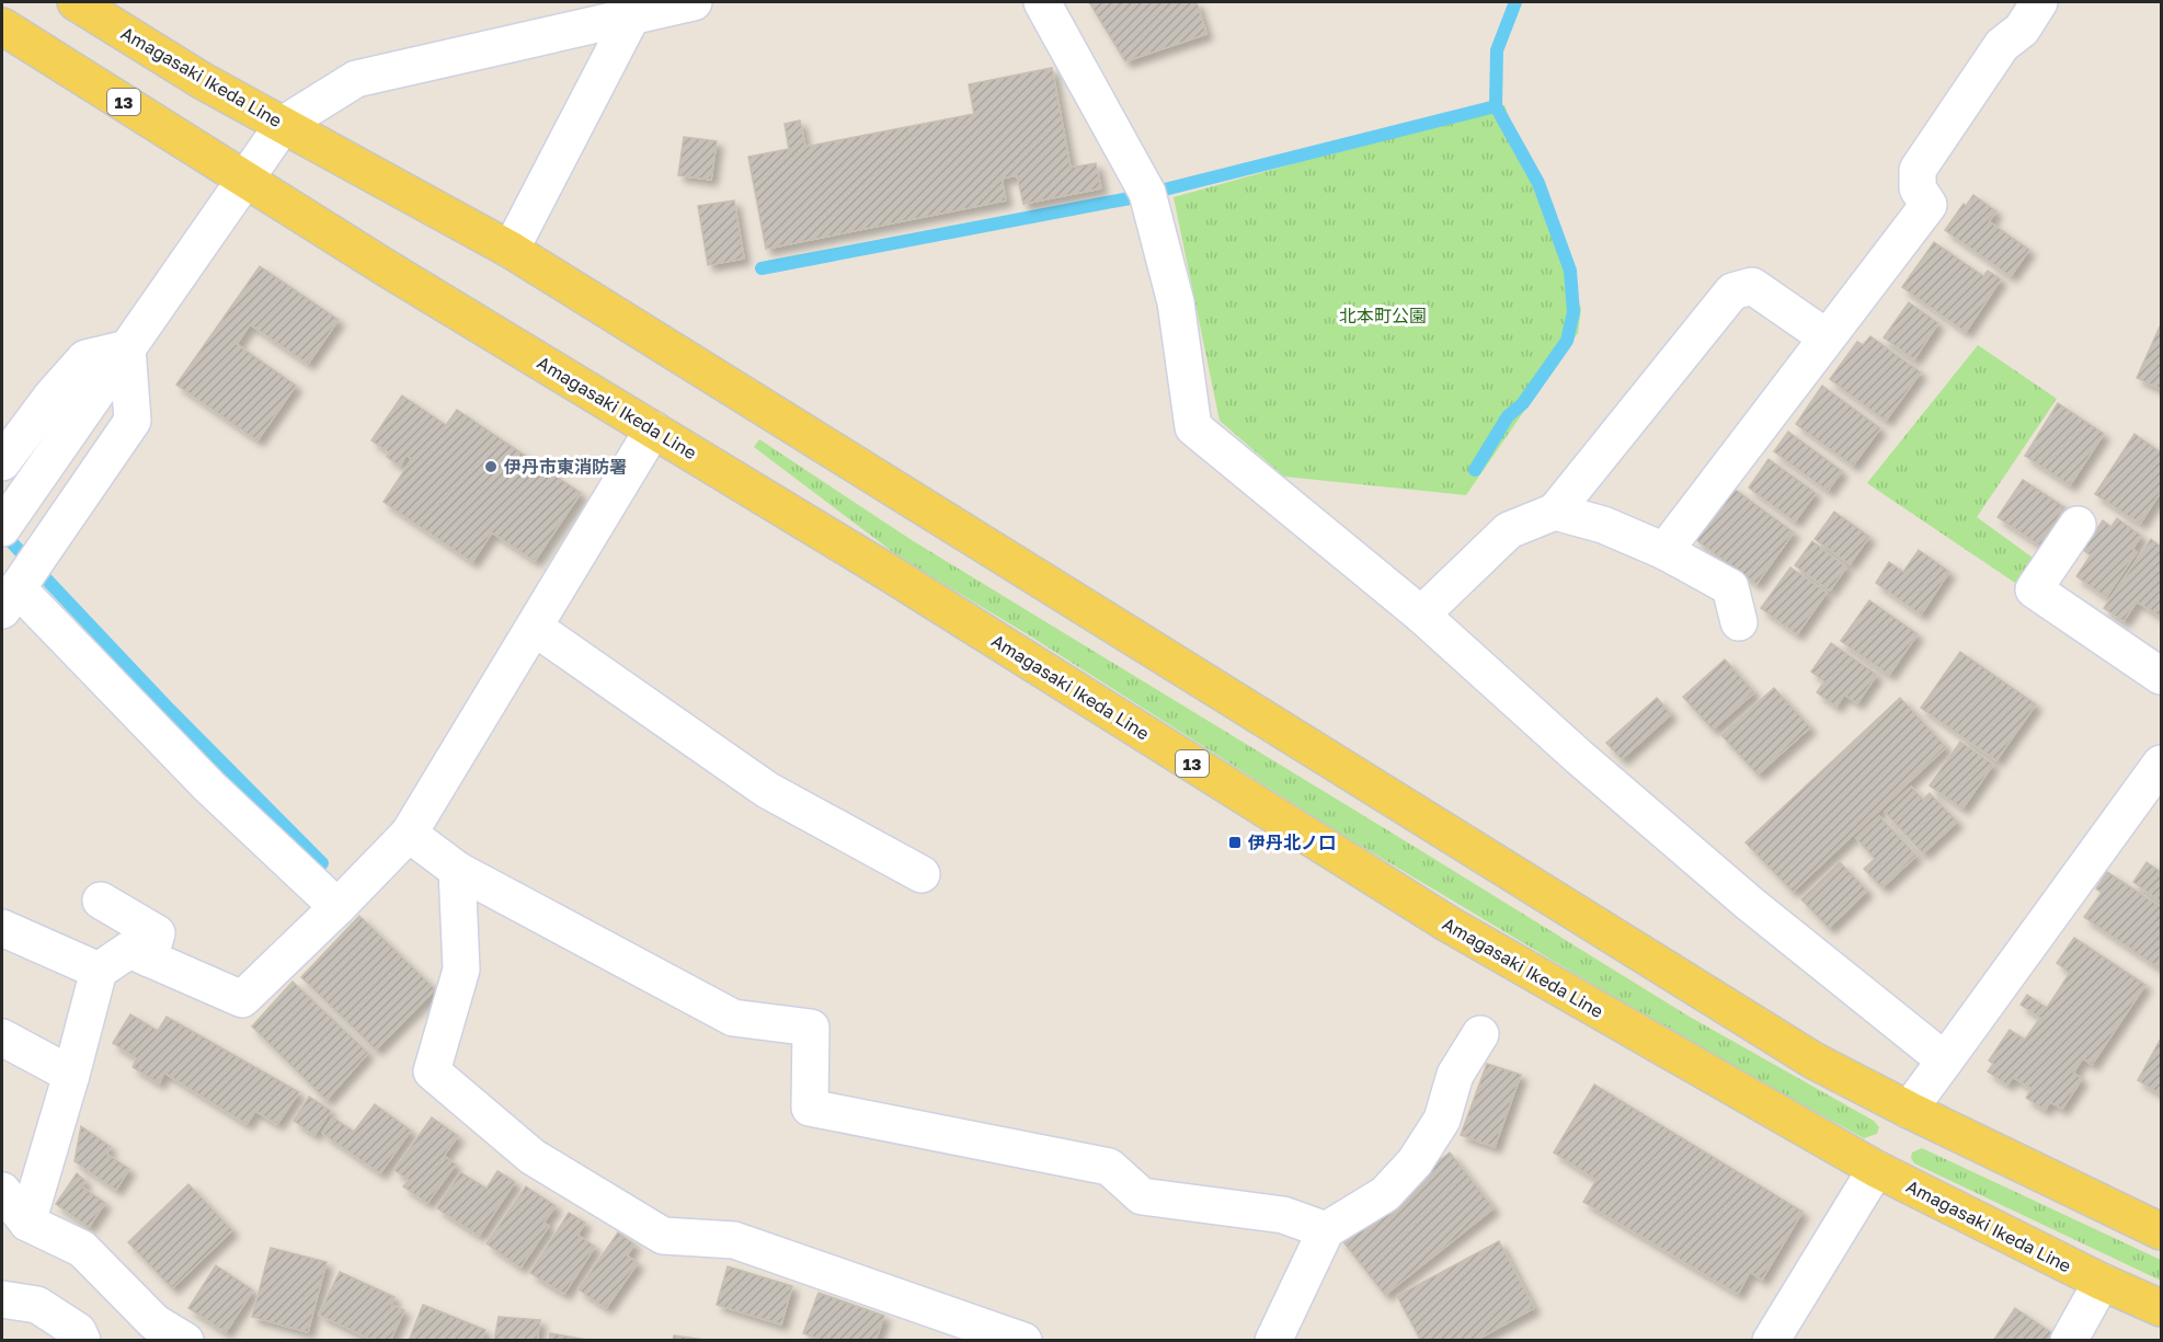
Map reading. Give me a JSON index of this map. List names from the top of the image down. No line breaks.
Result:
{"streets":{"main road":["Amagasaki Ikeda Line","13"]},"parks":["北本町公園"],"places":{"other":["伊丹市東消防署"],"transit":["伊丹北ノ口"]}}
